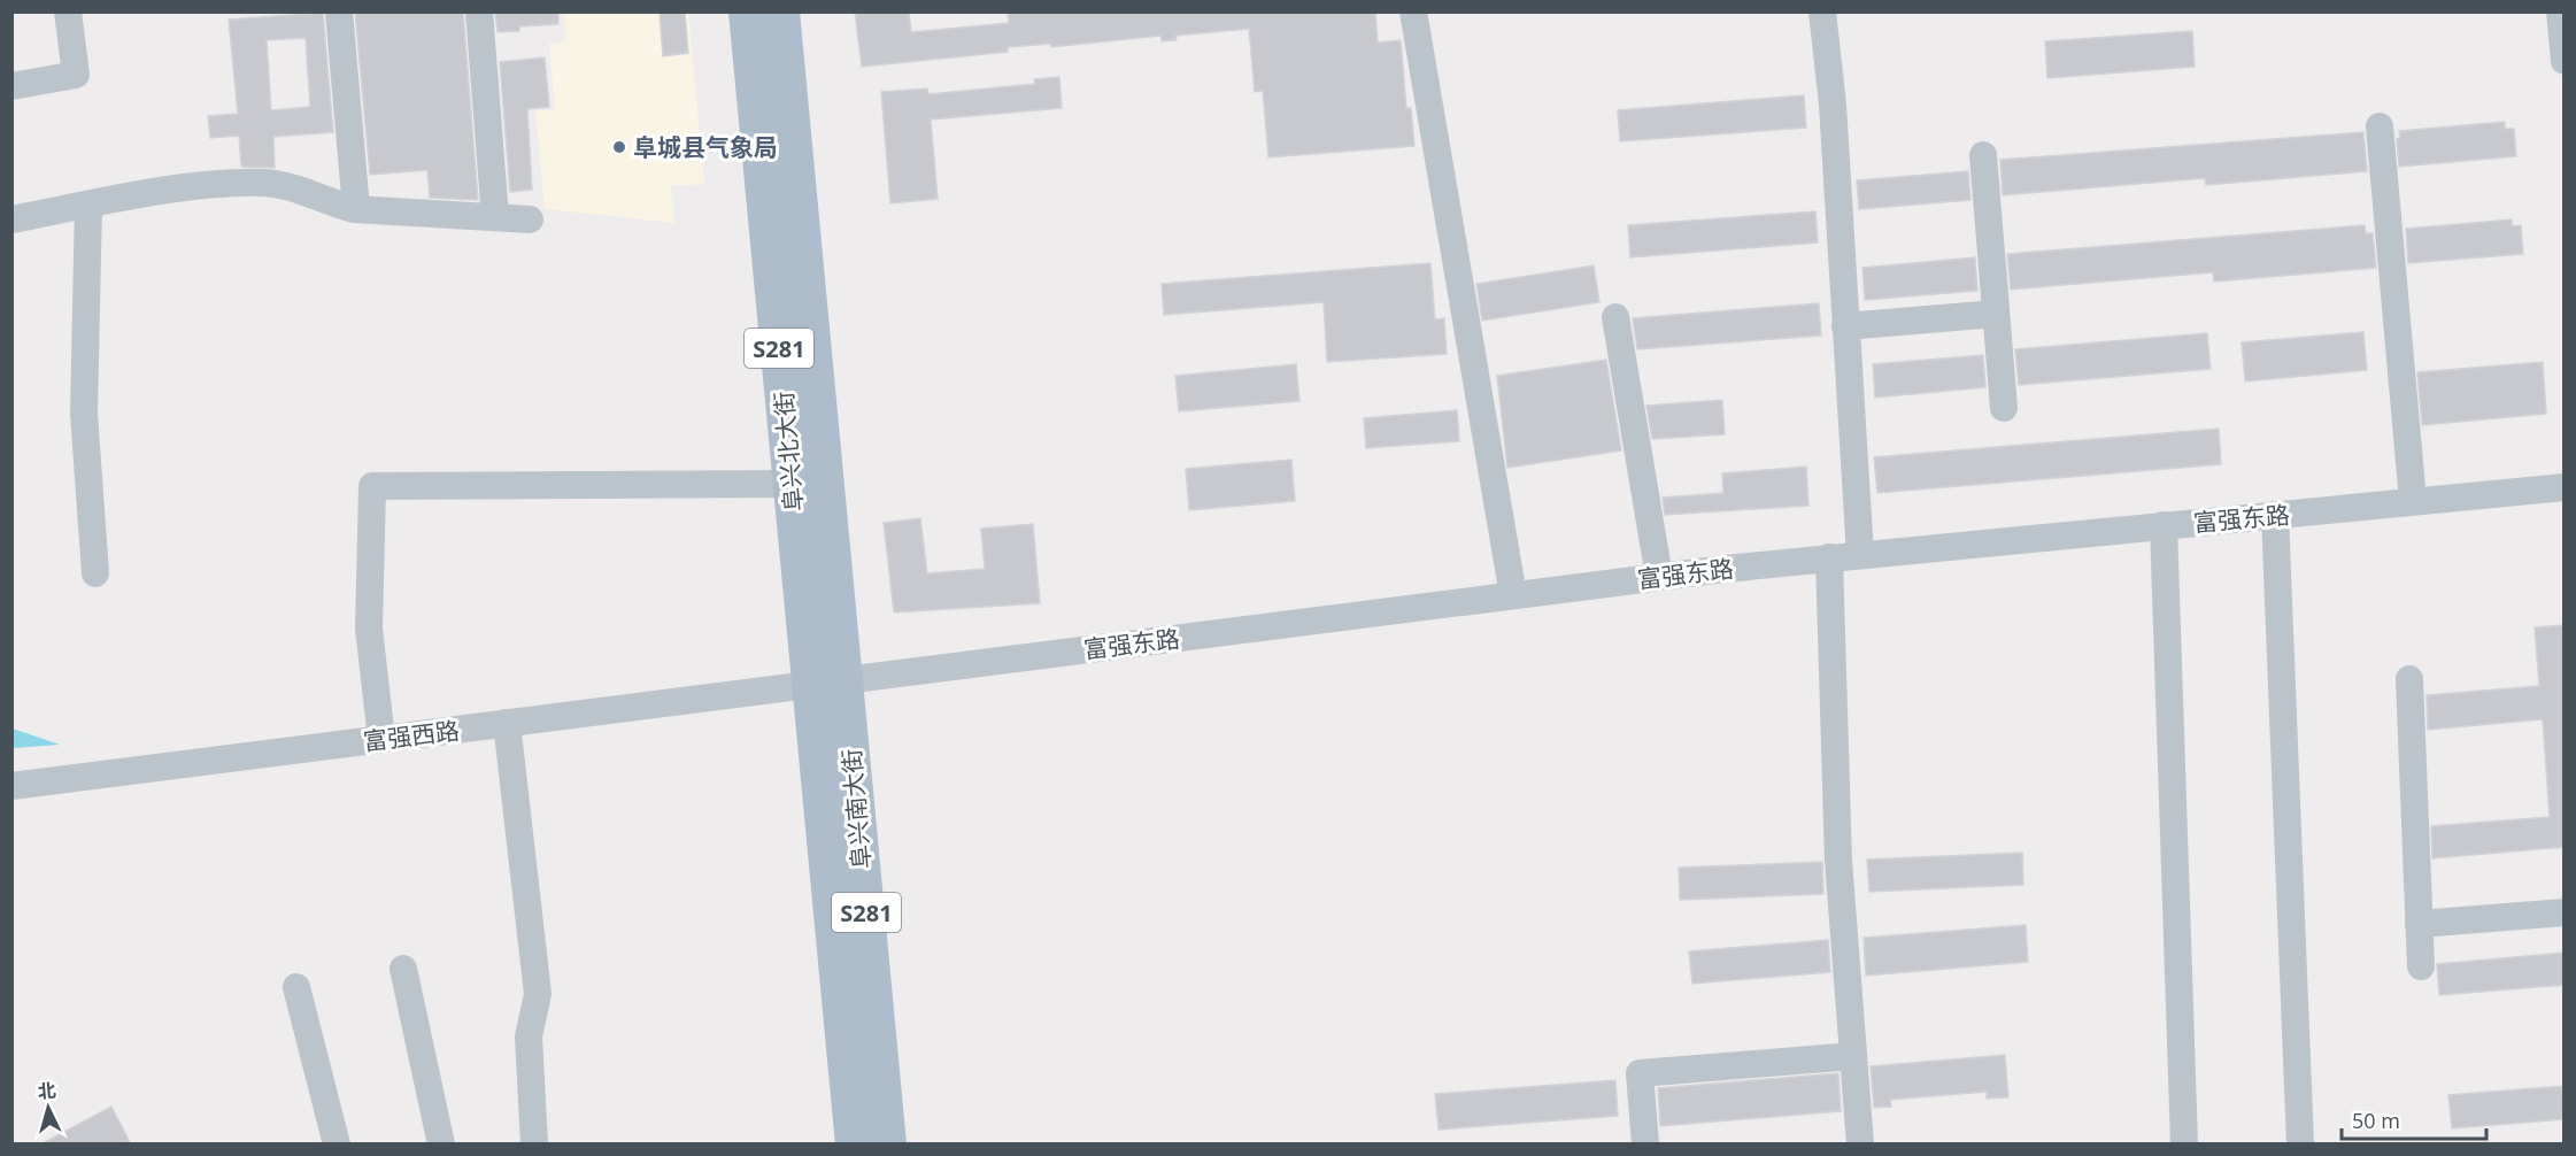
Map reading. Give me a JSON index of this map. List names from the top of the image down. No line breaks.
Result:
{"streets":{"main road":["S281","阜兴北大街","阜兴南大街"],"street":["富强东路","富强西路"]},"crossings":[["阜兴北大街","富强东路"],["阜兴北大街","富强西路"],["阜兴北大街","阜兴南大街"],["富强东路","富强西路"],["富强东路","阜兴南大街"],["富强西路","阜兴南大街"]],"places":["阜城县气象局"],"scale_bar":"50 m","north":"top"}
